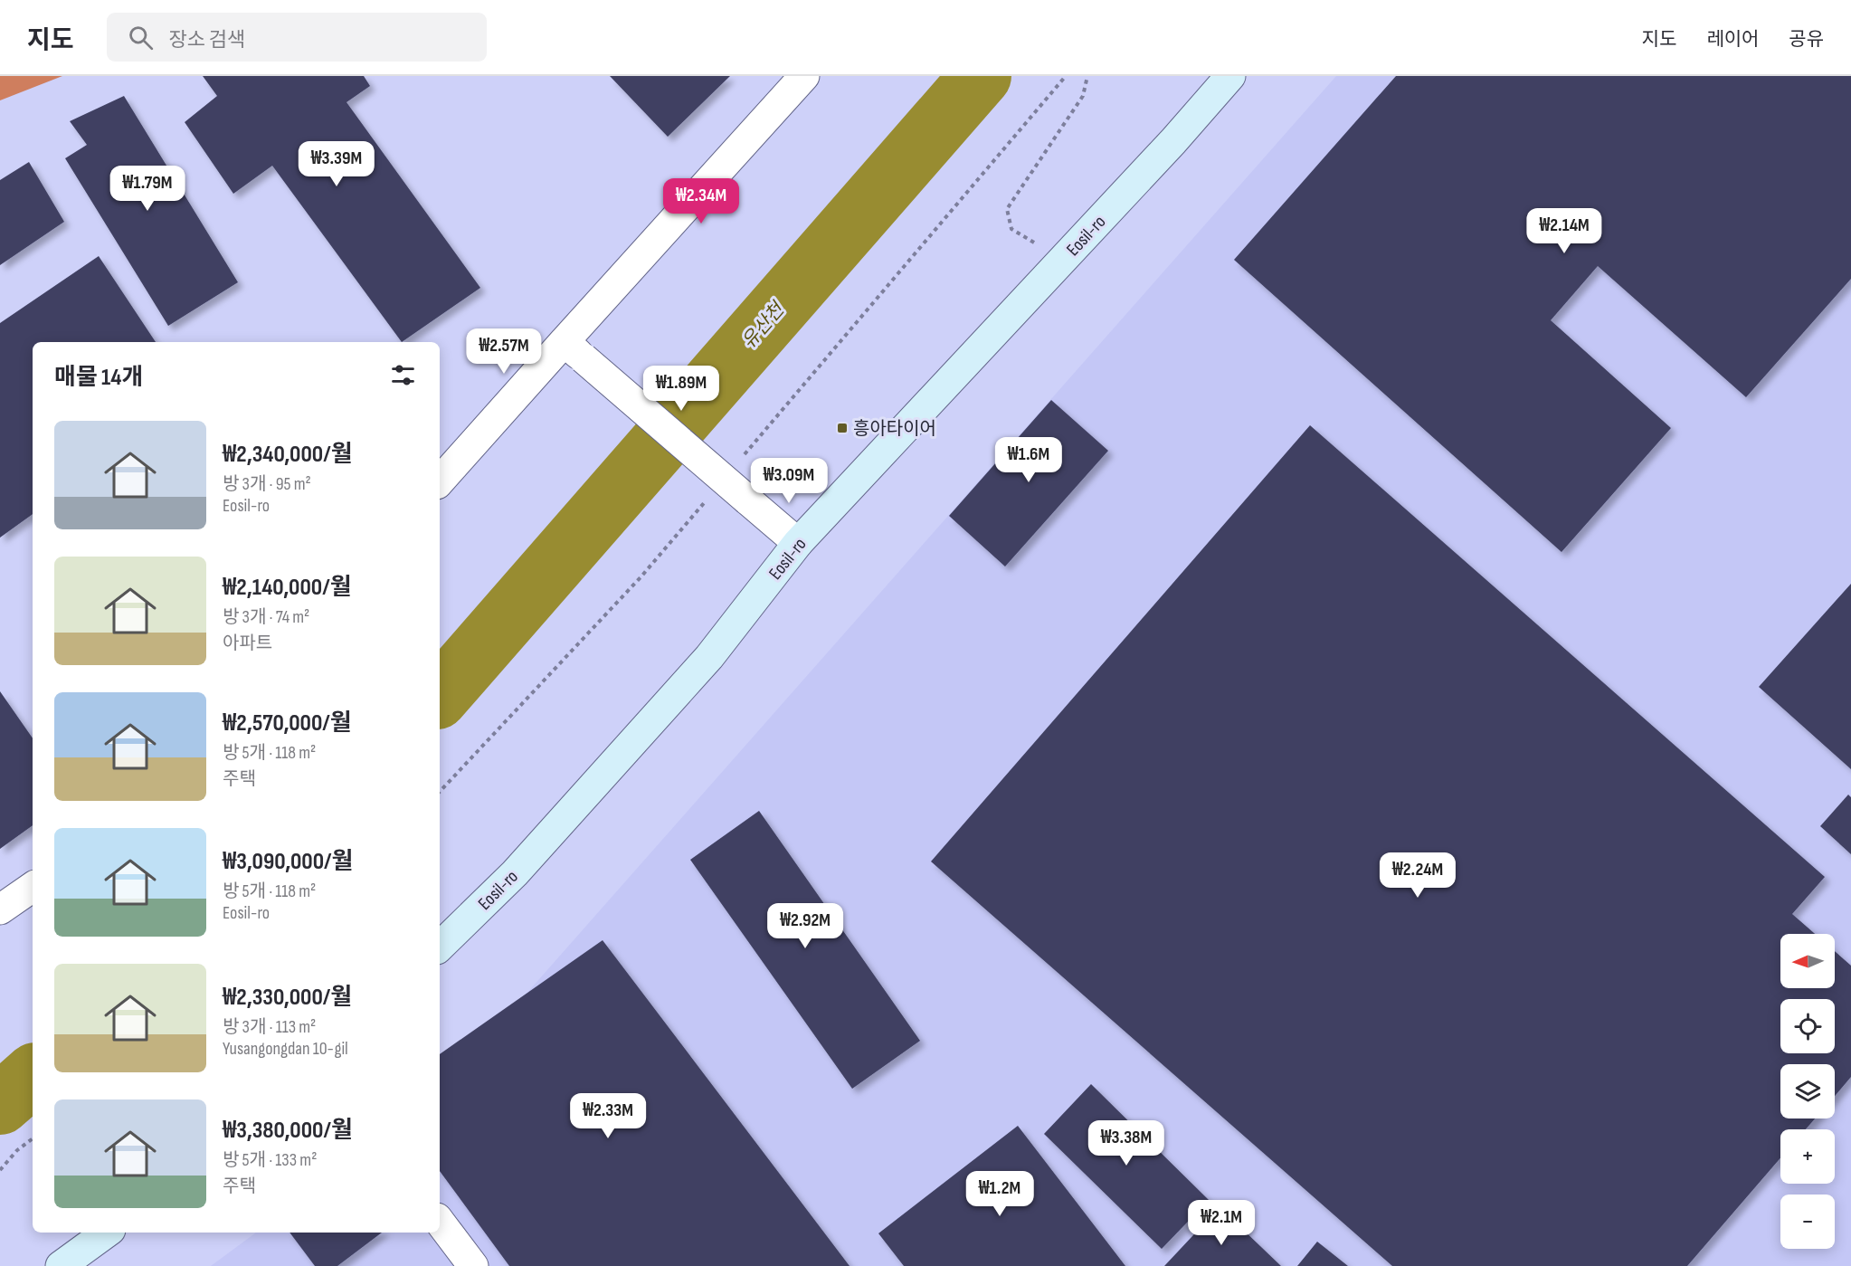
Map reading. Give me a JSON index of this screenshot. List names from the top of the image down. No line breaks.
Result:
{"streets":{"main road":["Eosil-ro"]},"water":["유산천"],"places":{"transit":["흥아타이어"]},"north":"left","page":{"header":"지도","search":"장소 검색","nav":["지도","레이어","공유"],"price":["₩3.39M","₩1.79M","₩2.34M","₩2.14M","₩2.57M","₩1.89M","₩1.6M","₩3.09M","₩2.24M","₩2.92M","₩2.33M","₩3.38M","₩1.2M","₩2.1M"],"heading":"매물 14개","list":[{"name":"₩2,340,000/월","note":"방 3개 · 95 m² · Eosil-ro"},{"name":"₩2,140,000/월","note":"방 3개 · 74 m² · 아파트"},{"name":"₩2,570,000/월","note":"방 5개 · 118 m² · 주택"},{"name":"₩3,090,000/월","note":"방 5개 · 118 m² · Eosil-ro"},{"name":"₩2,330,000/월","note":"방 3개 · 113 m² · Yusangongdan 10-gil"},{"name":"₩3,380,000/월","note":"방 5개 · 133 m² · 주택"}],"map_buttons":["+","−"]}}
